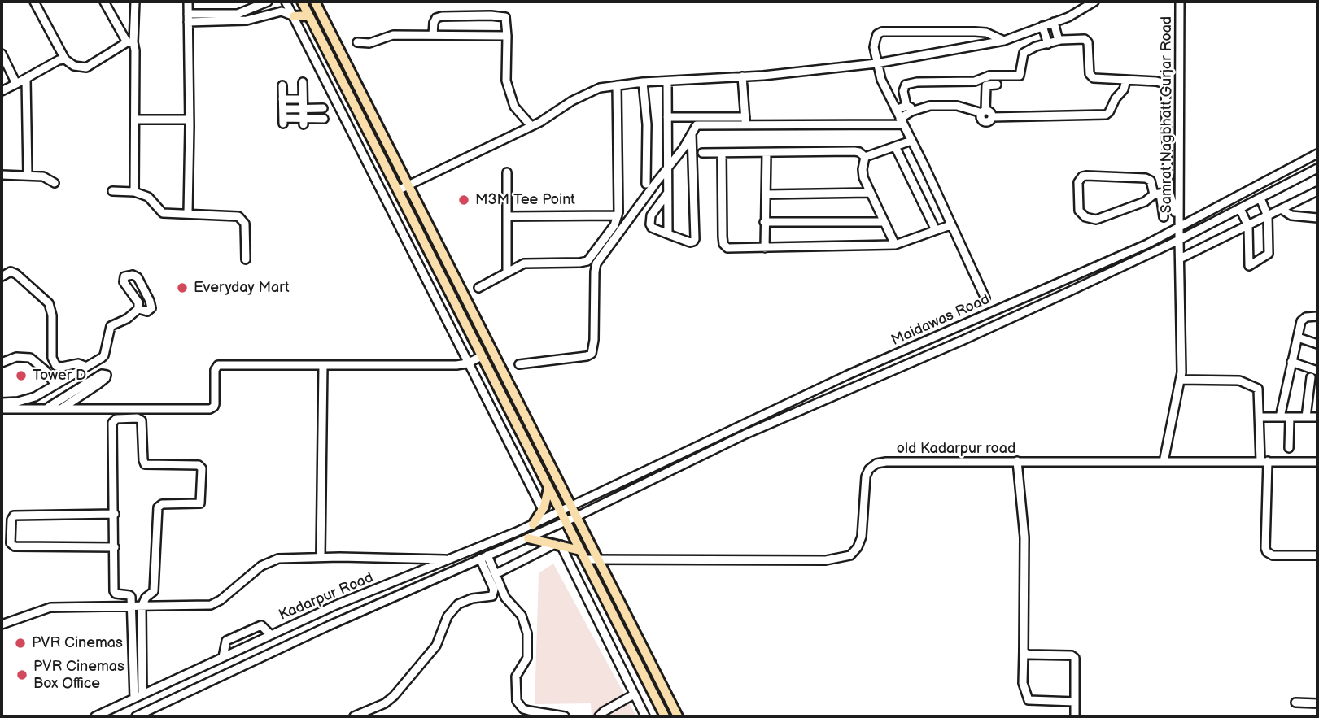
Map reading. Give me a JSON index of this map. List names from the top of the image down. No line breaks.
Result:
{"streets":{"street":["Samrat Nagbhatt Gurjar Road","Maidawas Road","old Kadarpur road","Kadarpur Road"]},"crossings":[["Samrat Nagbhatt Gurjar Road","Maidawas Road"],["Samrat Nagbhatt Gurjar Road","old Kadarpur road"],["Maidawas Road","Kadarpur Road"]],"places":["M3M Tee Point","Everyday Mart","Tower D","PVR Cinemas","PVR Cinemas Box Office"]}
